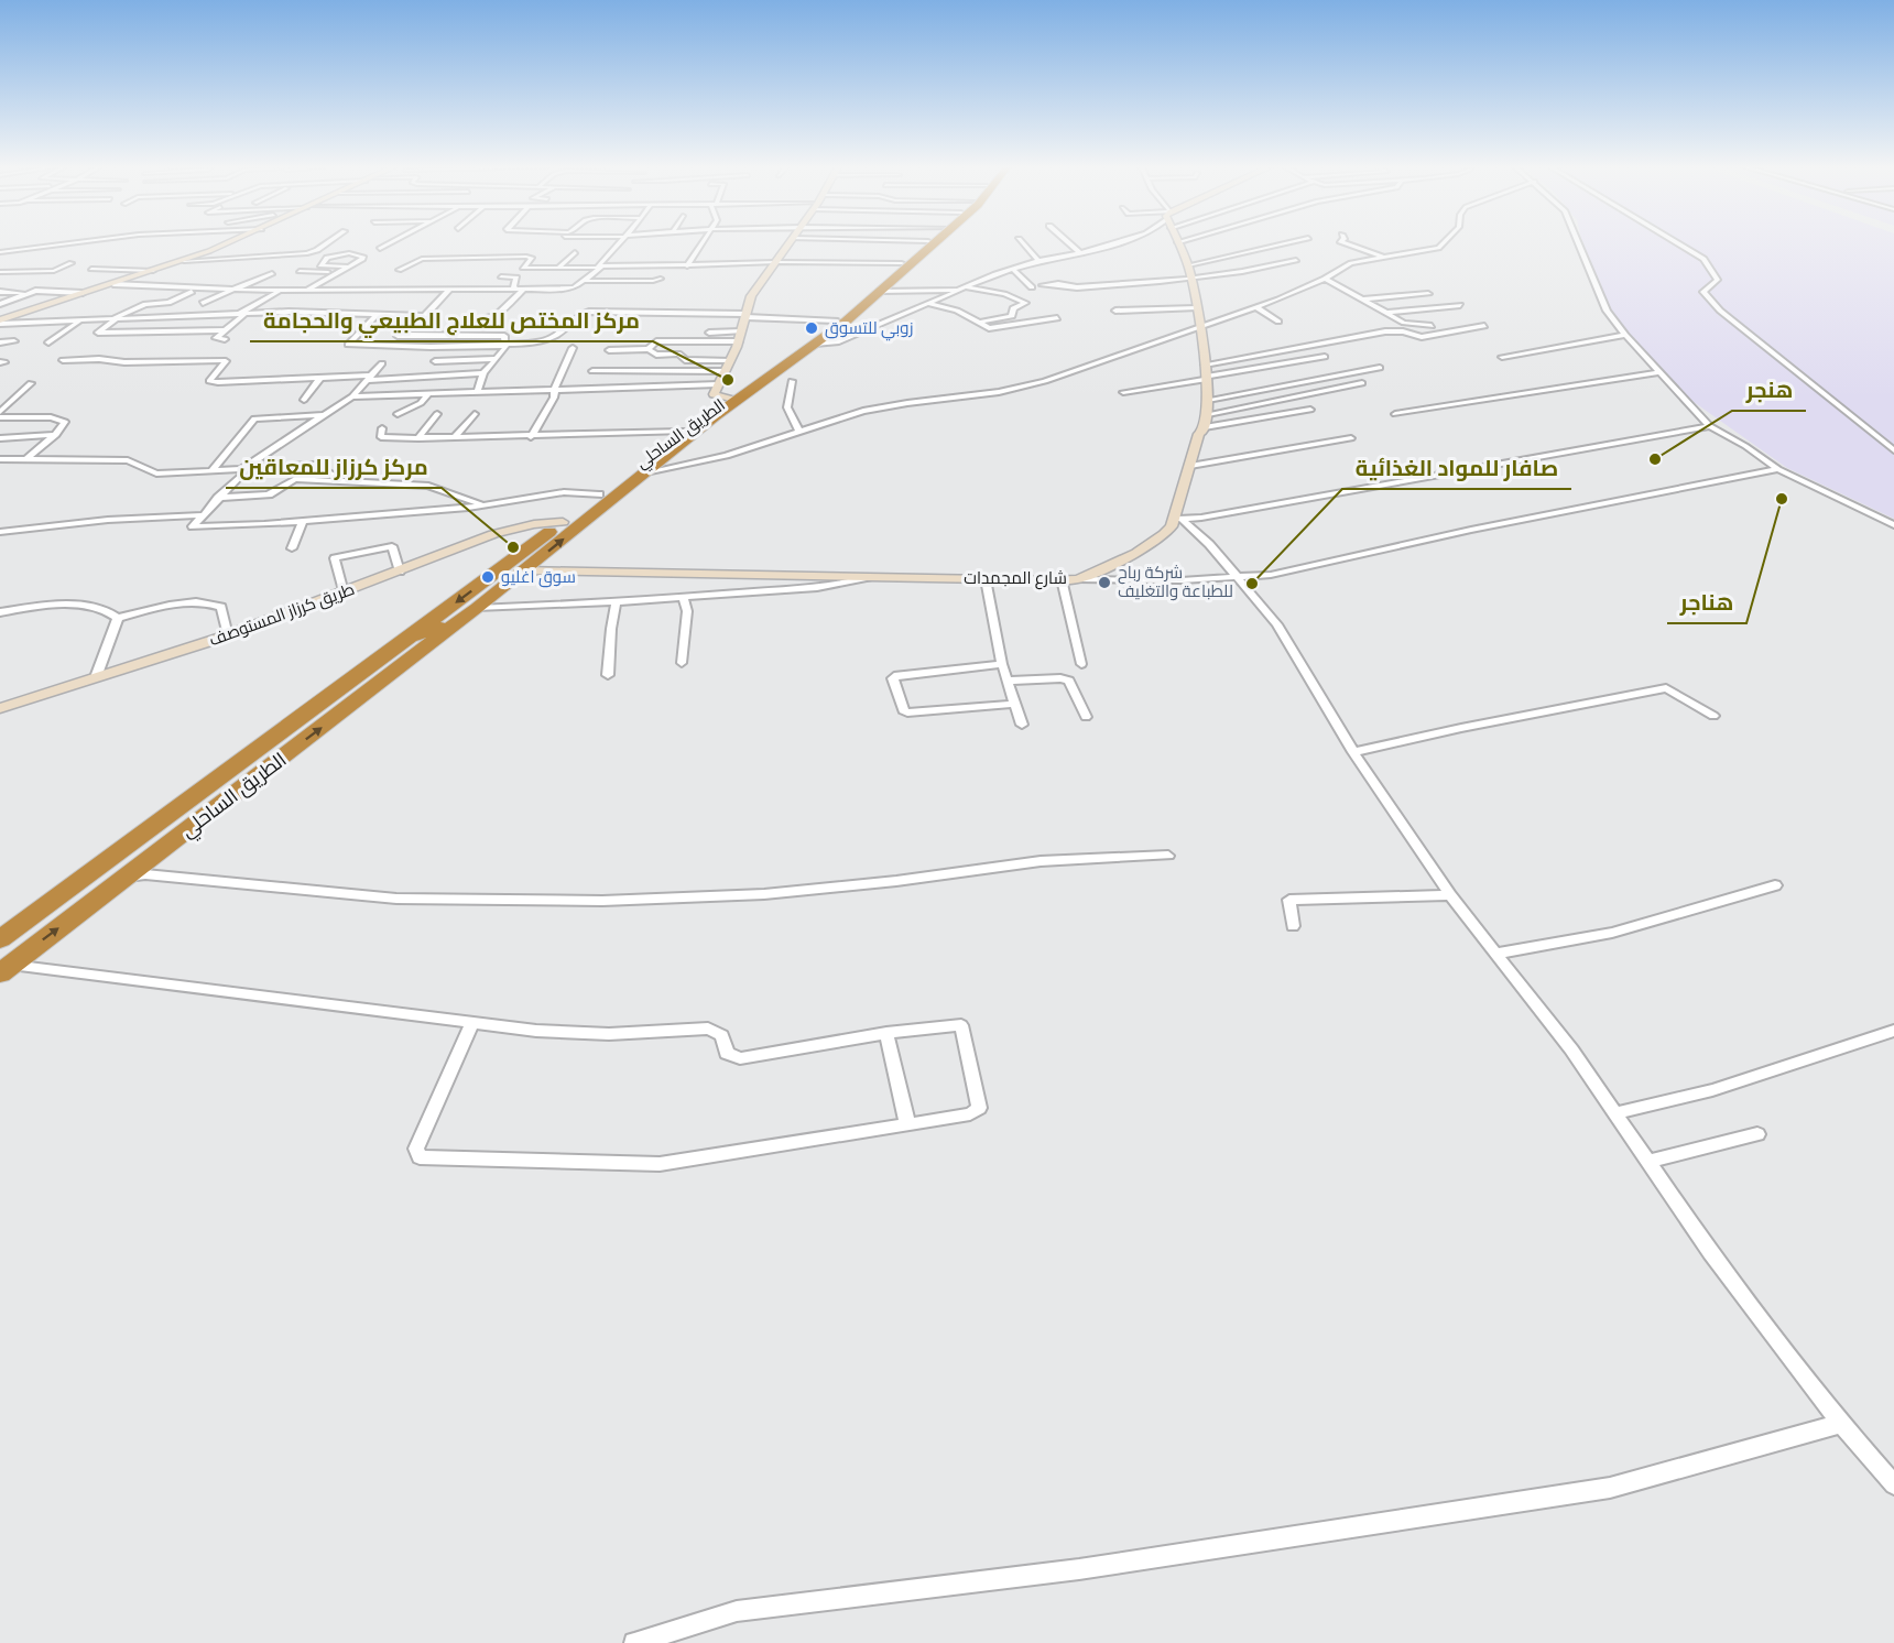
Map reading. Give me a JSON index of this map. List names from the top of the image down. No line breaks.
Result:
{"streets":{"highway":["الطريق الساحلي"],"main road":["شارع المجمدات","طريق كرزاز المستوصف"]},"crossings":[["الطريق الساحلي","شارع المجمدات"],["الطريق الساحلي","طريق كرزاز المستوصف"]],"places":["زوبي للتسوق","مركز المختص للعلاج الطبيعي والحجامة","هنجر","هناجر","مركز كرزاز للمعاقين","سوق اغليو","شركة رباح للطباعة والتغليف","صافار للمواد الغذائية"]}
